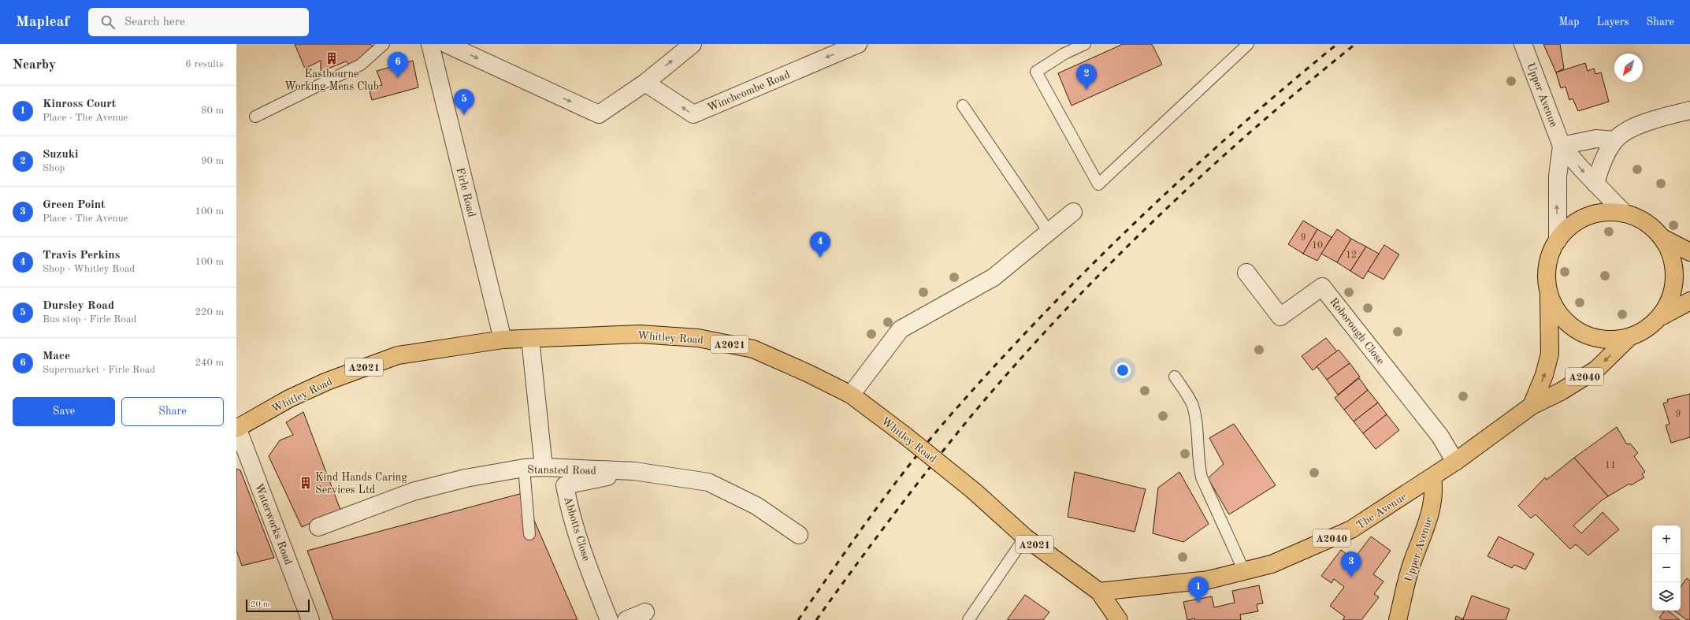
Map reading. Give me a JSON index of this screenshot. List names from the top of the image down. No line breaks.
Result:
{"streets":{"main road":["Upper Avenue","Whitley Road","A2021","A2040","The Avenue"],"street":["Winchcombe Road","Firle Road","Roborough Close","Stansted Road","Waterworks Road","Abbotts Close"]},"crossings":[["Upper Avenue","The Avenue"],["Firle Road","Whitley Road"],["Roborough Close","The Avenue"],["Whitley Road","A2021"],["Whitley Road","The Avenue"],["Whitley Road","Waterworks Road"],["A2021","The Avenue"],["Stansted Road","Abbotts Close"]],"one_way":["Winchcombe Road"],"places":{"building":["Eastbourne Working Mens Club","Kind Hands Caring Services Ltd"]},"house_numbers":["9","10","12","9","11"],"scale_bar":"20 m","north":"bottom left","page":{"header":"Mapleaf","search":"Search here","nav":["Map","Layers","Share"],"heading":["Nearby","6 results"],"pins":["6","2","5","4","3","1"],"list":[{"mark":"1","name":"Kinross Court","note":"Place · The Avenue","value":"80 m"},{"mark":"2","name":"Suzuki","note":"Shop","value":"90 m"},{"mark":"3","name":"Green Point","note":"Place · The Avenue","value":"100 m"},{"mark":"4","name":"Travis Perkins","note":"Shop · Whitley Road","value":"100 m"},{"mark":"5","name":"Dursley Road","note":"Bus stop · Firle Road","value":"220 m"},{"mark":"6","name":"Mace","note":"Supermarket · Firle Road","value":"240 m"}],"buttons":["Save","Share"],"map_buttons":["+","−"],"scale":"20 m"}}
